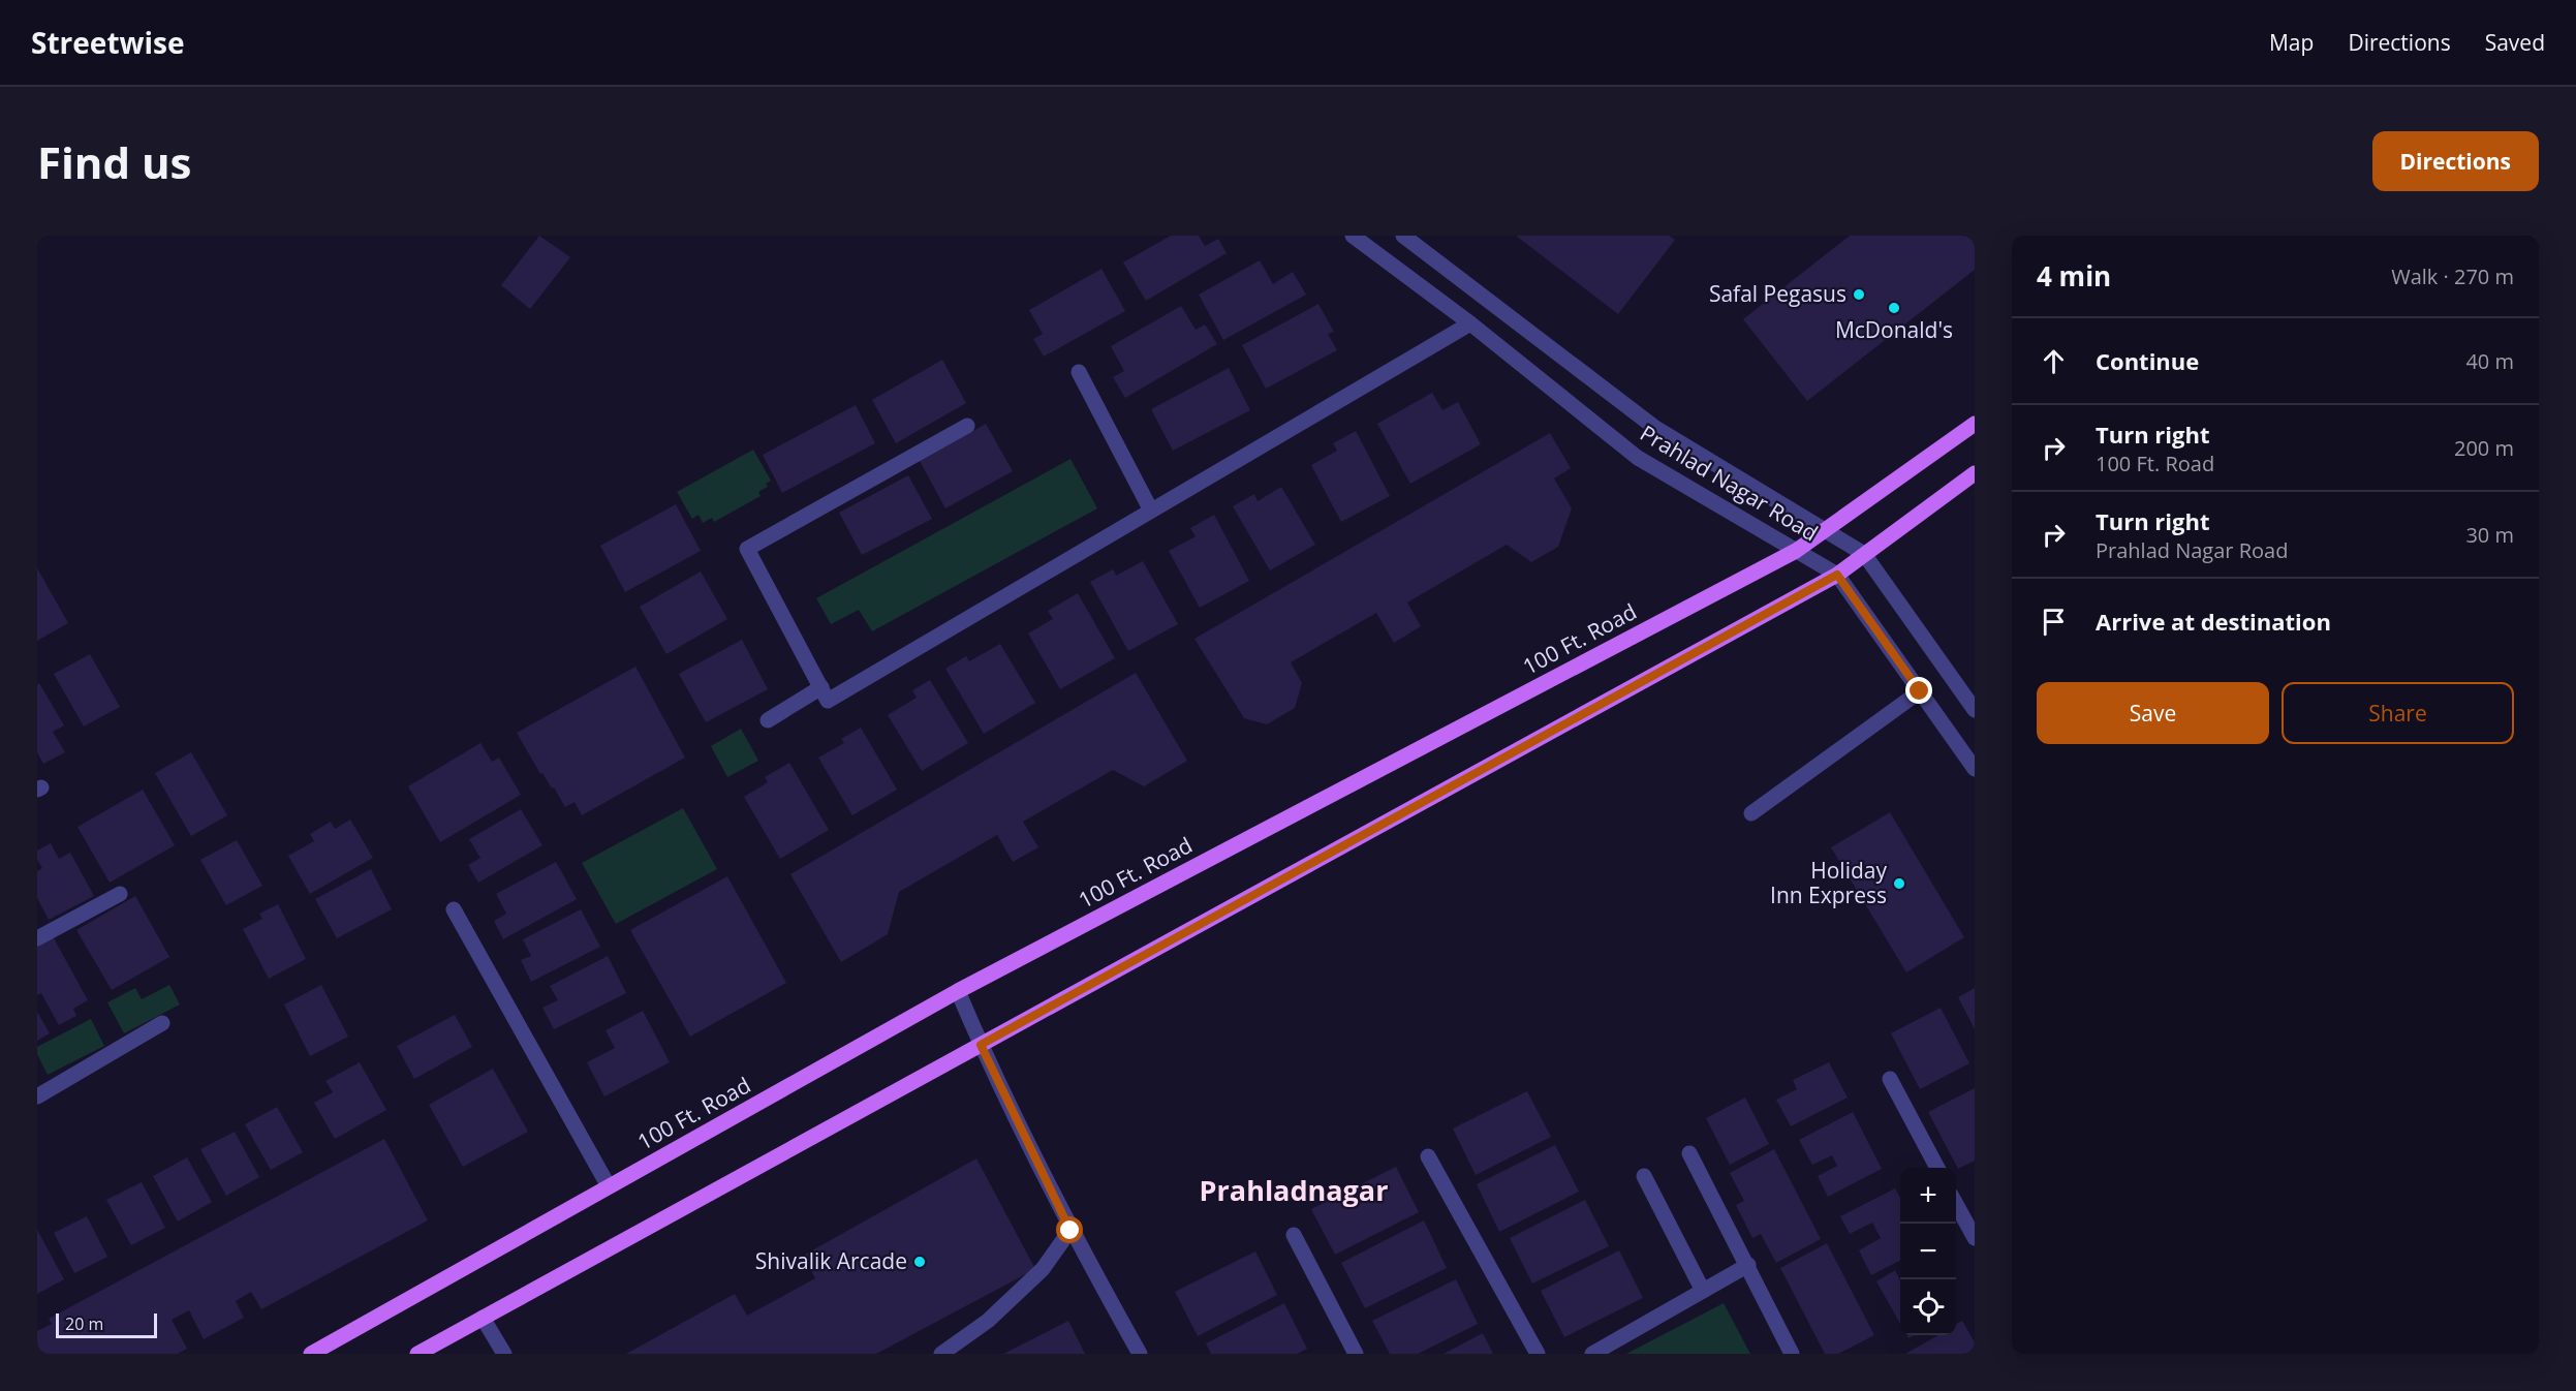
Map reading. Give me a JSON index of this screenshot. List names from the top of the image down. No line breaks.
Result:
{"streets":{"main road":["100 Ft. Road"],"street":["Prahlad Nagar Road"]},"crossings":[["Prahlad Nagar Road","100 Ft. Road"]],"districts":["Prahladnagar"],"places":["Safal Pegasus","McDonald's","Holiday Inn Express","Shivalik Arcade"],"scale_bar":"20 m","page":{"header":"Streetwise","nav":["Map","Directions","Saved"],"buttons":["Directions",["Save","Share"]],"title":"Find us","heading":["4 min","Walk · 270 m"],"list":[["Continue","40 m"],["Turn right","100 Ft. Road","200 m"],["Turn right","Prahlad Nagar Road","30 m"],"Arrive at destination"],"map_buttons":["+","−"],"scale":"20 m"}}
